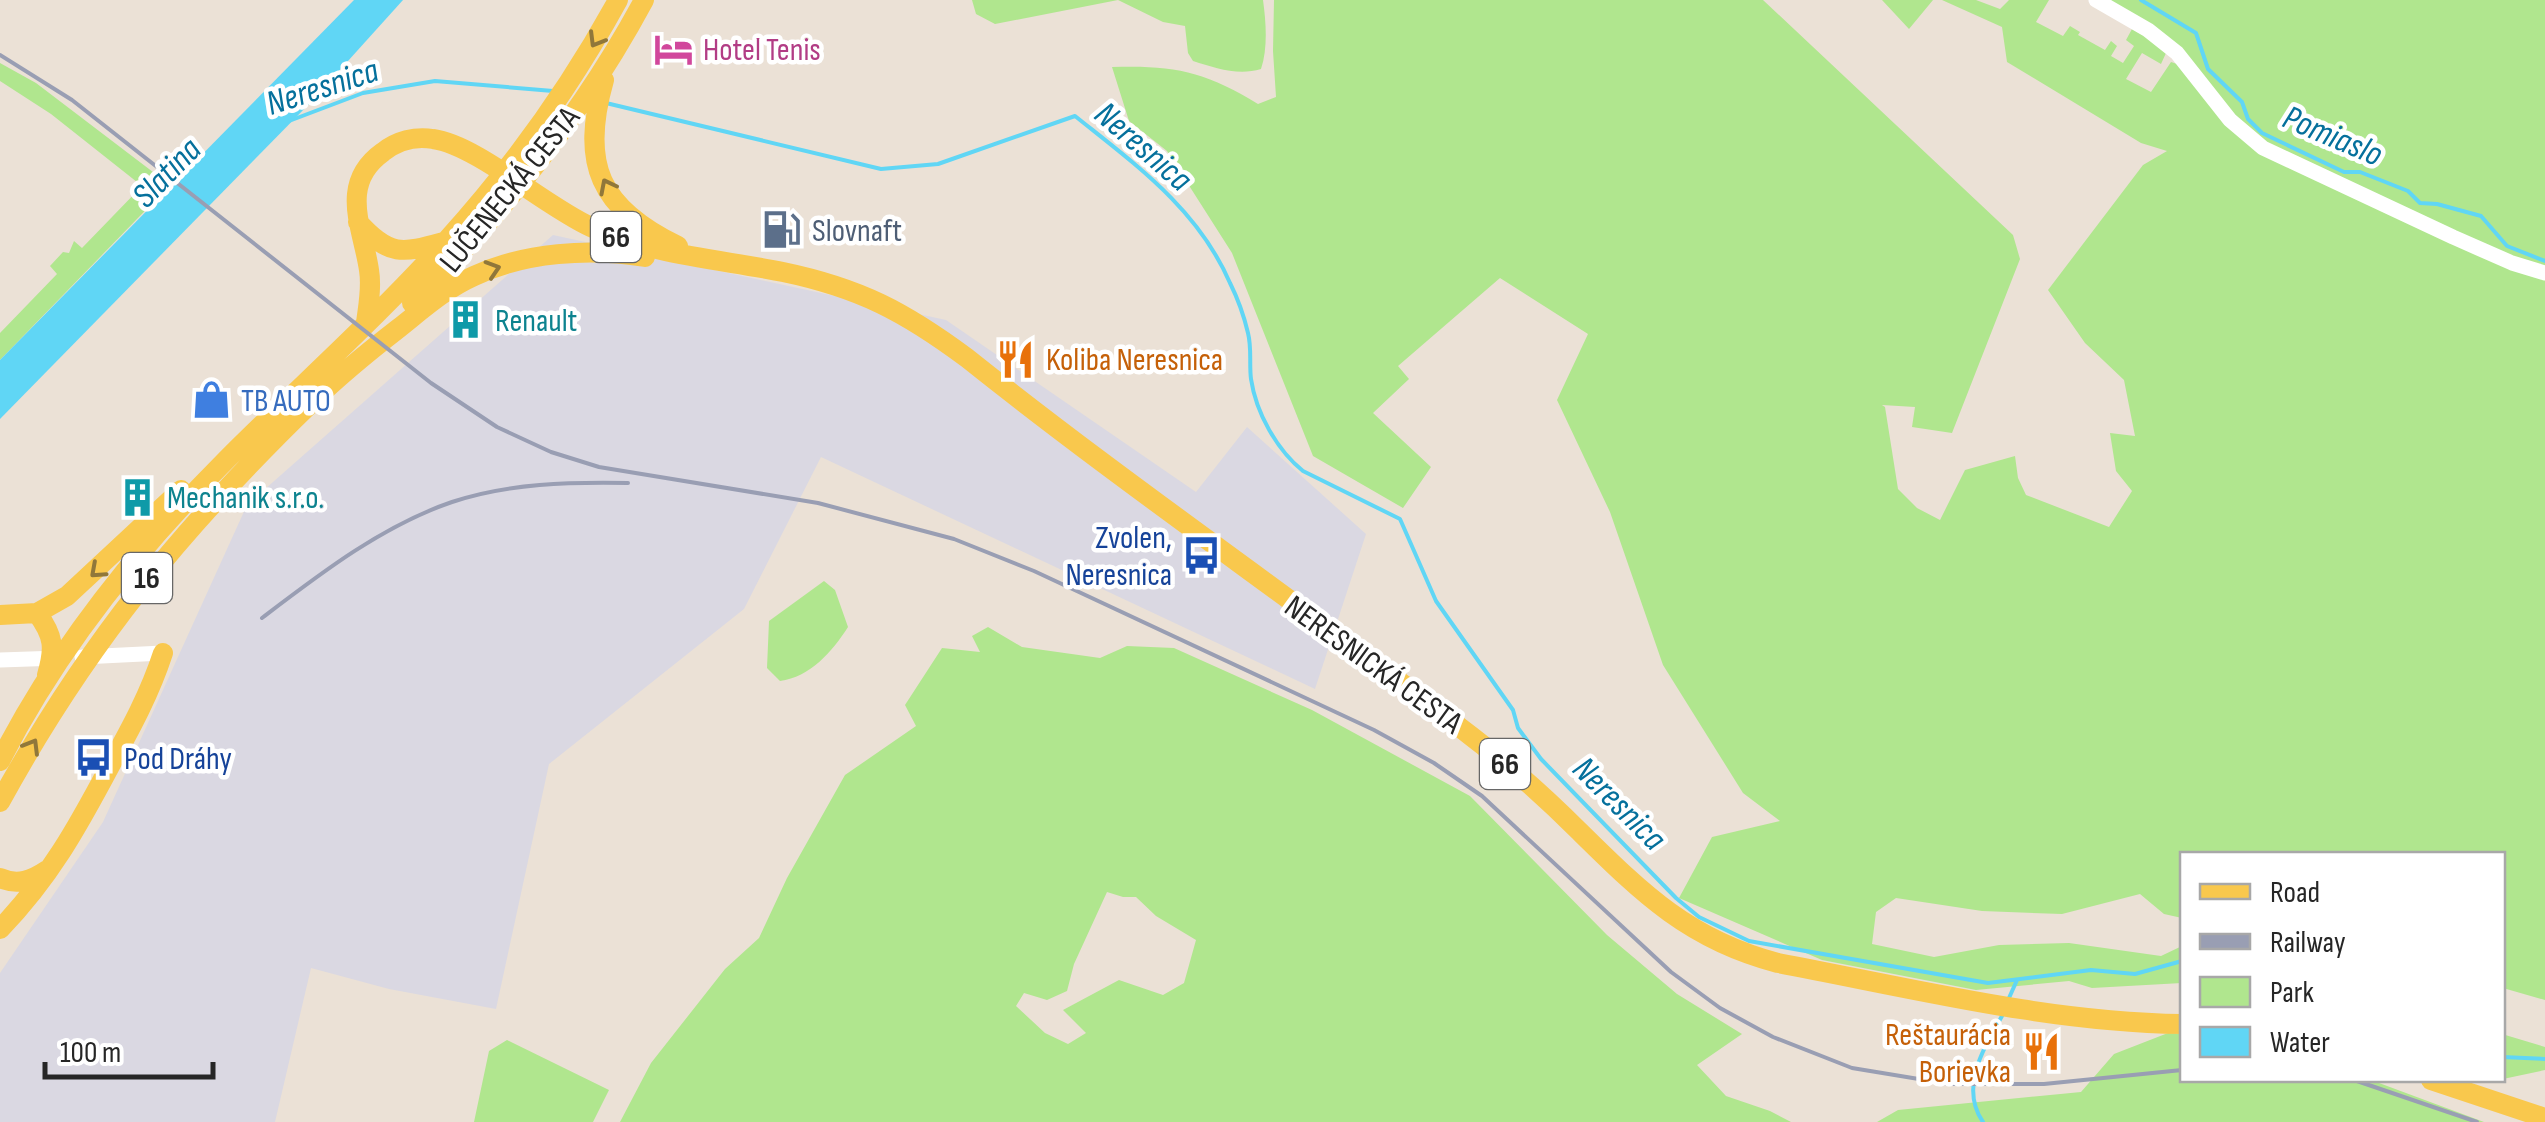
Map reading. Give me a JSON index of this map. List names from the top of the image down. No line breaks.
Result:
{"streets":{"main road":["LUČENECKÁ CESTA","66","16","NERESNICKÁ CESTA"]},"crossings":[["LUČENECKÁ CESTA","16"],["66","NERESNICKÁ CESTA"]],"water":["Neresnica","Pomiaslo","Slatina"],"places":{"hotel":["Hotel Tenis"],"fuel station":["Slovnaft"],"building":["Renault","Mechanik s.r.o."],"restaurant":["Koliba Neresnica","Reštaurácia Borievka"],"shop":["TB AUTO"],"bus stop":["Zvolen, Neresnica","Pod Dráhy"]},"legend":["Road","Railway","Park","Water"],"scale_bar":"100 m"}
